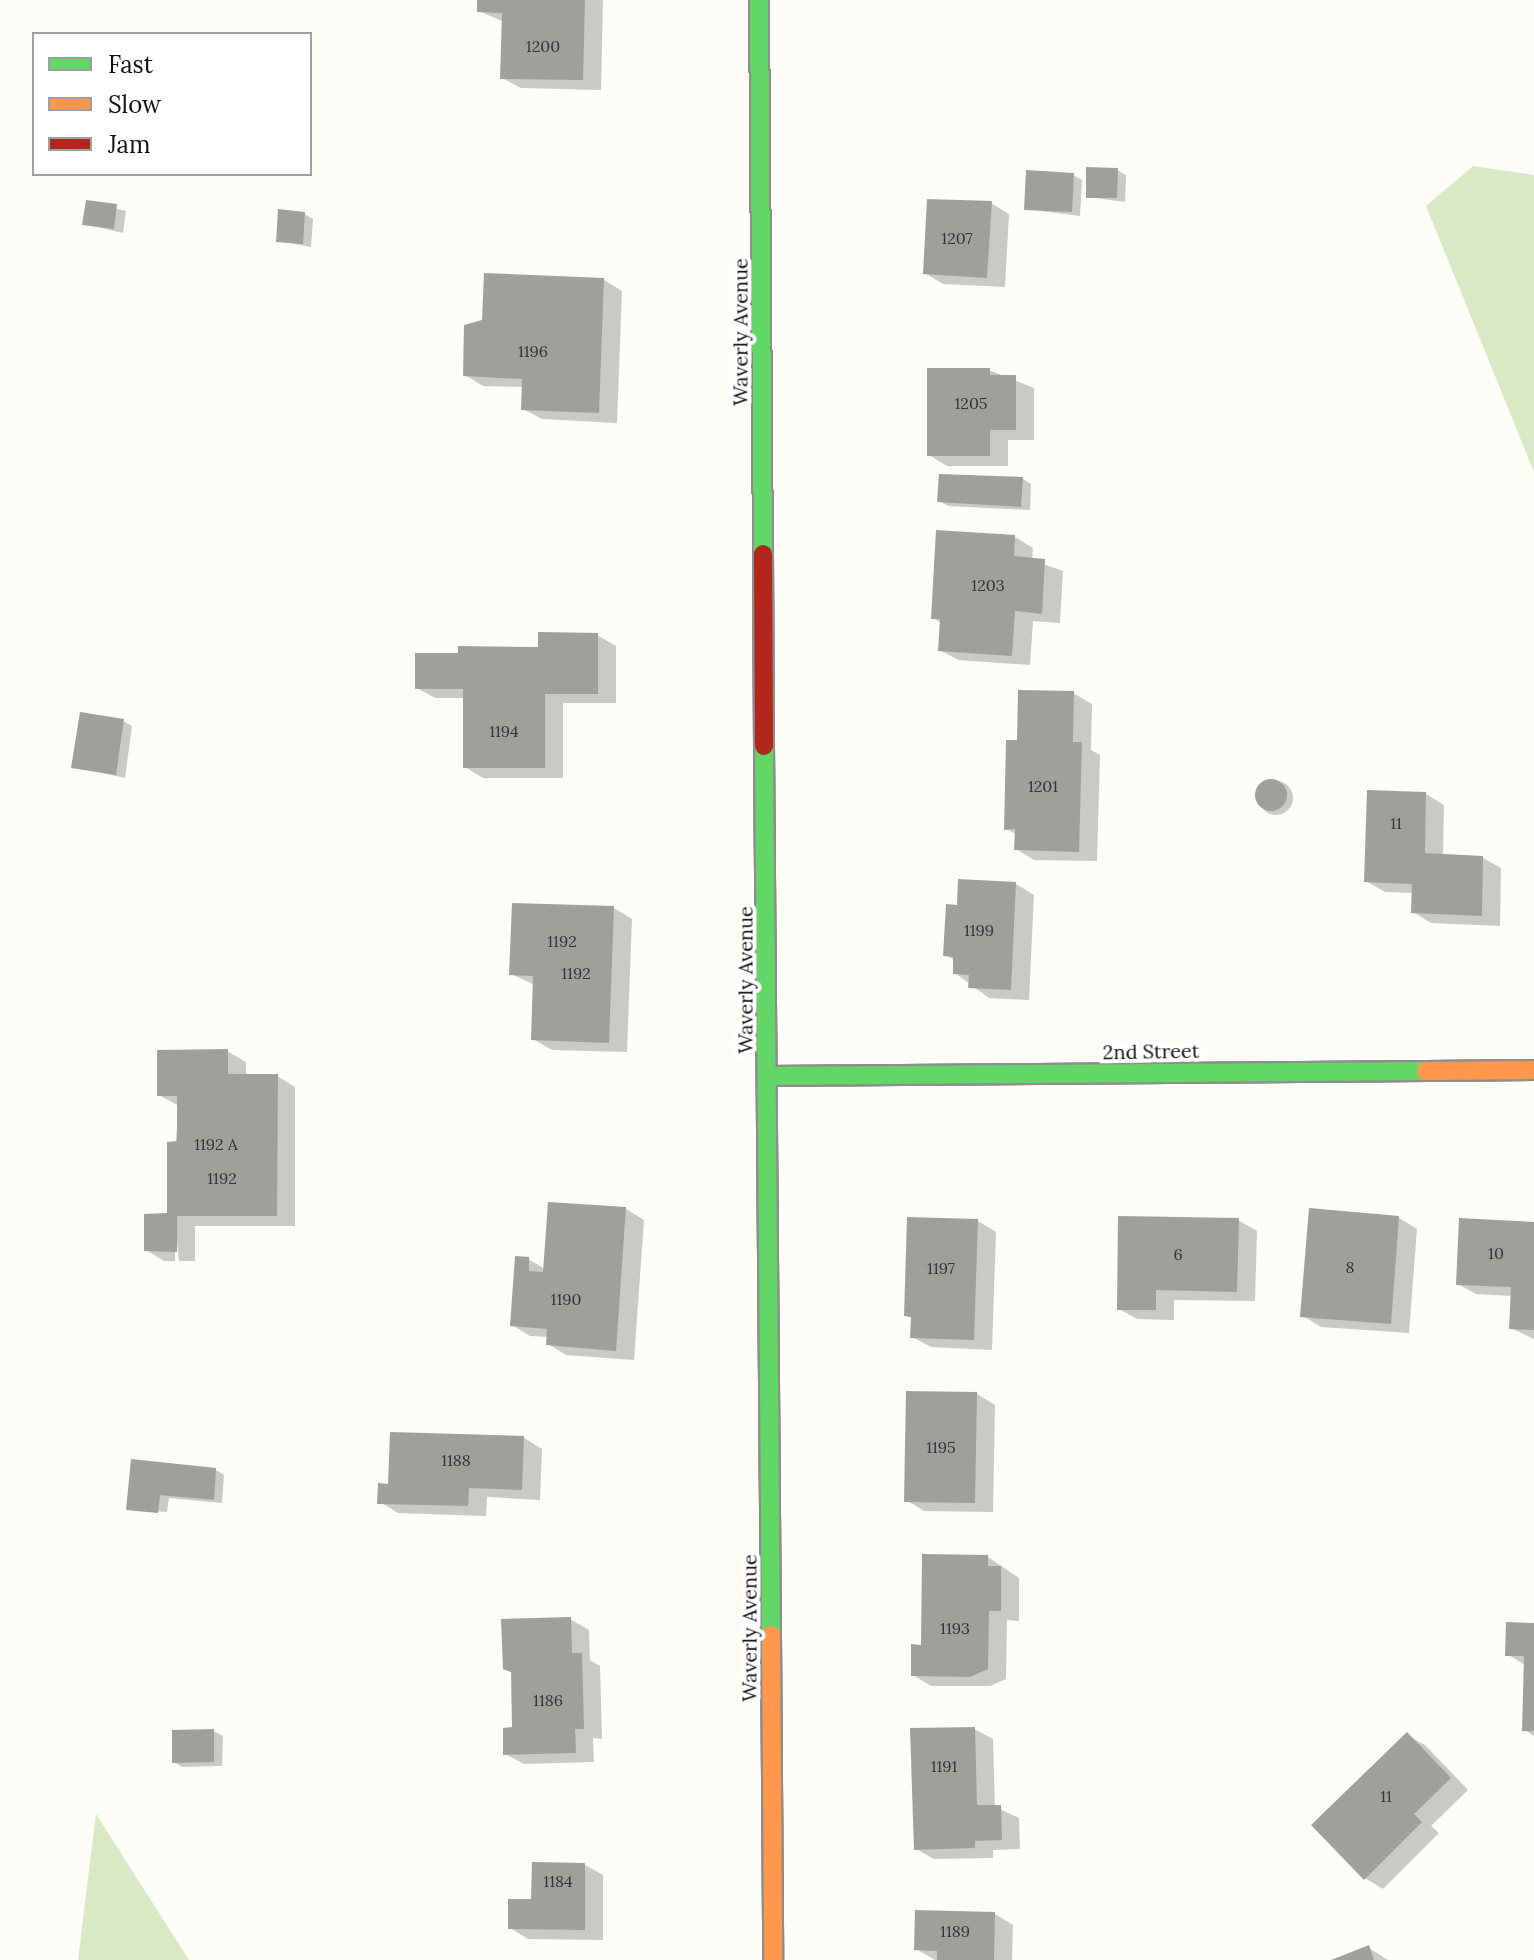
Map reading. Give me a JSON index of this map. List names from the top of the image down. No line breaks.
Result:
{"streets":{"street":["Waverly Avenue","2nd Street"]},"crossings":[["Waverly Avenue","2nd Street"]],"house_numbers":["1200","1207","1196","1205","1203","1194","1201","11","1199","1192","1192","1192 A","1192","10","6","8","1197","1190","1195","1188","1193","1186","1191","11","1184","1189"],"legend":["Fast","Slow","Jam"]}
